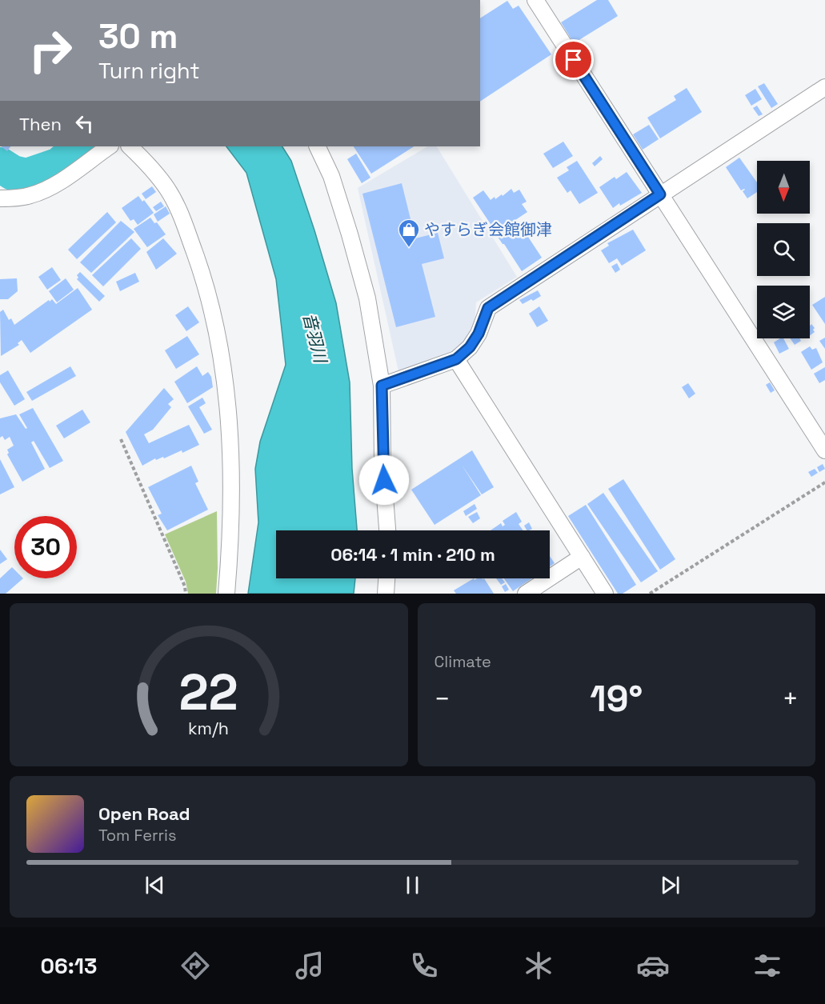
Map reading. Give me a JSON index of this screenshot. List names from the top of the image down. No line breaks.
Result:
{"water":["音羽川"],"places":{"shop":["やすらぎ会館御津"]},"north":"bottom","page":{"turn":["30 m","Turn right"],"then":"Then","limit":"30","trip":"06:14 · 1 min · 210 m","tile":"Climate","heat":["−","19°","+"],"song":["Open Road","Tom Ferris"],"tabs":"06:13","gauge":["22","km/h"]}}
